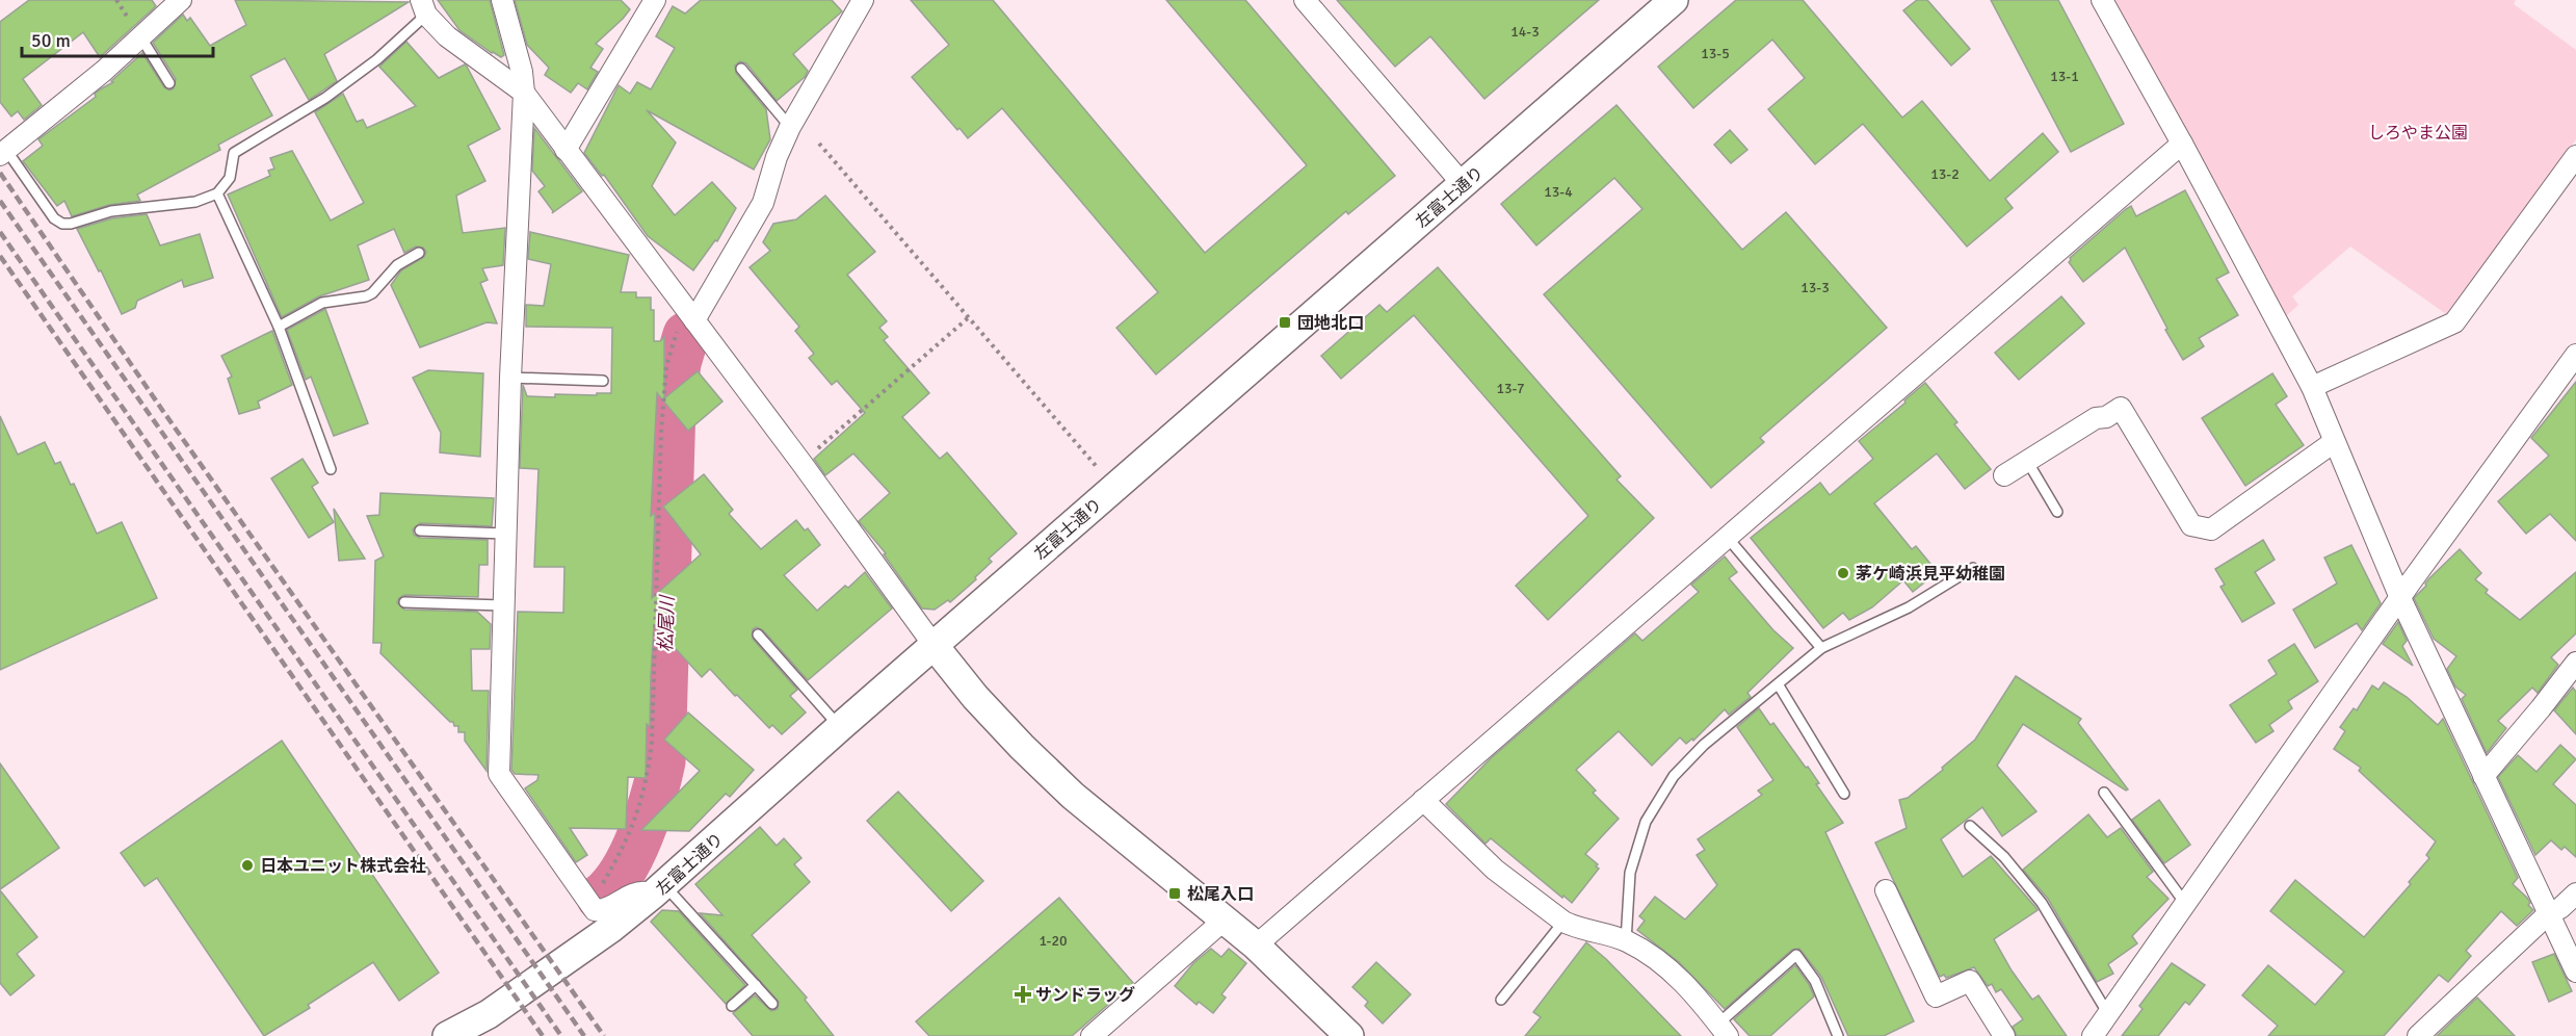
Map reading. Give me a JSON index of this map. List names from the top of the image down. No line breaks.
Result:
{"streets":{"street":["左富士通り"]},"water":["松尾川"],"parks":["しろやま公園"],"places":{"transit":["団地北口","松尾入口"],"other":["茅ケ崎浜見平幼稚園","日本ユニット株式会社"],"health":["サンドラッグ"]},"house_numbers":["14-3","13-5","13-1","13-2","13-4","13-3","13-7","1-20"],"scale_bar":"50 m"}
